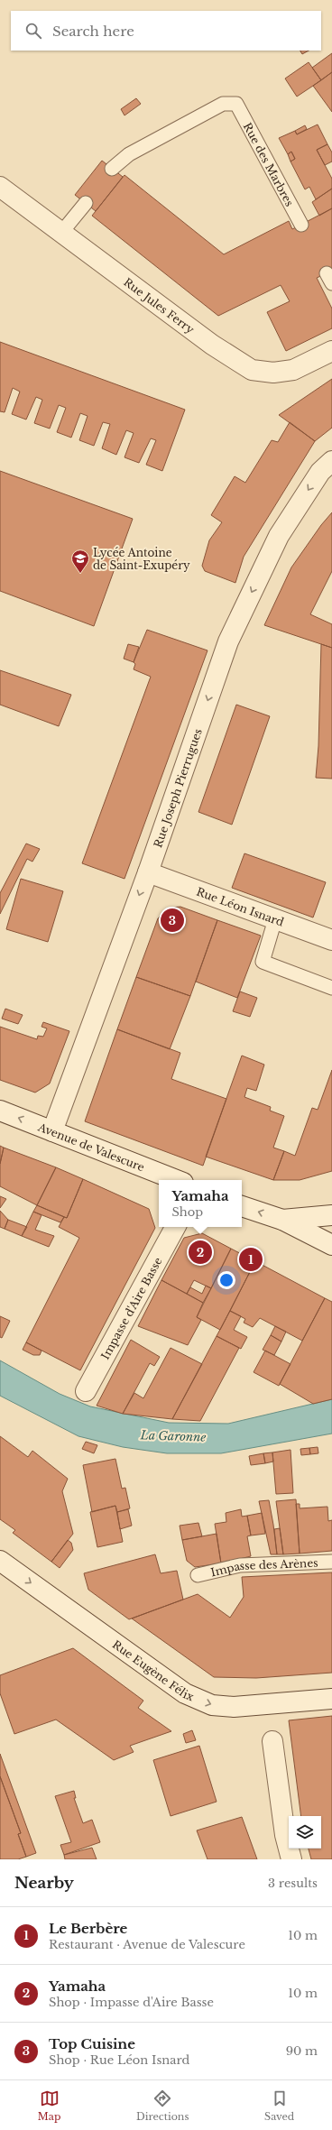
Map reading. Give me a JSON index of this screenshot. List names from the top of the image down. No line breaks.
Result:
{"streets":{"street":["Rue Jules Ferry","Rue Joseph Pierrugues","Rue Léon Isnard","Avenue de Valescure","Impasse d'Aire Basse","Rue Eugène Félix"],"lane":["Rue des Marbres","Impasse des Arènes"]},"crossings":[["Rue Joseph Pierrugues","Rue Léon Isnard"],["Rue Joseph Pierrugues","Avenue de Valescure"]],"one_way":["Rue Joseph Pierrugues","Rue Eugène Félix"],"water":["La Garonne"],"places":{"school or university":["Lycée Antoine de Saint-Exupéry"]},"page":{"search":"Search here","pins":["3","2","1"],"popup":["Yamaha","Shop"],"heading":["Nearby","3 results"],"list":[{"mark":"1","name":"Le Berbère","note":"Restaurant · Avenue de Valescure","value":"10 m"},{"mark":"2","name":"Yamaha","note":"Shop · Impasse d'Aire Basse","value":"10 m"},{"mark":"3","name":"Top Cuisine","note":"Shop · Rue Léon Isnard","value":"90 m"}],"nav":["Map","Directions","Saved"]}}
